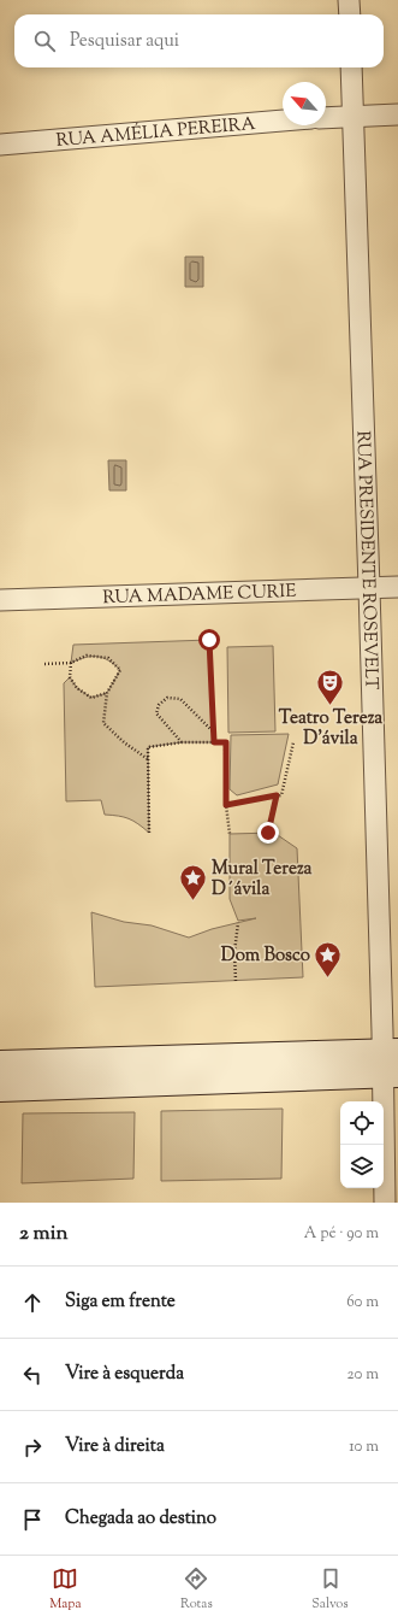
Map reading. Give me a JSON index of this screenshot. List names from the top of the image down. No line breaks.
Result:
{"streets":{"street":["RUA AMÉLIA PEREIRA","RUA PRESIDENTE ROSEVELT","RUA MADAME CURIE"]},"crossings":[["RUA PRESIDENTE ROSEVELT","RUA MADAME CURIE"]],"places":{"theatre":["Teatro Tereza D'ávila"],"place":["Mural Tereza D´ávila","Dom Bosco"]},"north":"top left","page":{"search":"Pesquisar aqui","heading":["2 min","A pé · 90 m"],"list":[["Siga em frente","60 m"],["Vire à esquerda","20 m"],["Vire à direita","10 m"],"Chegada ao destino"],"nav":["Mapa","Rotas","Salvos"]}}
